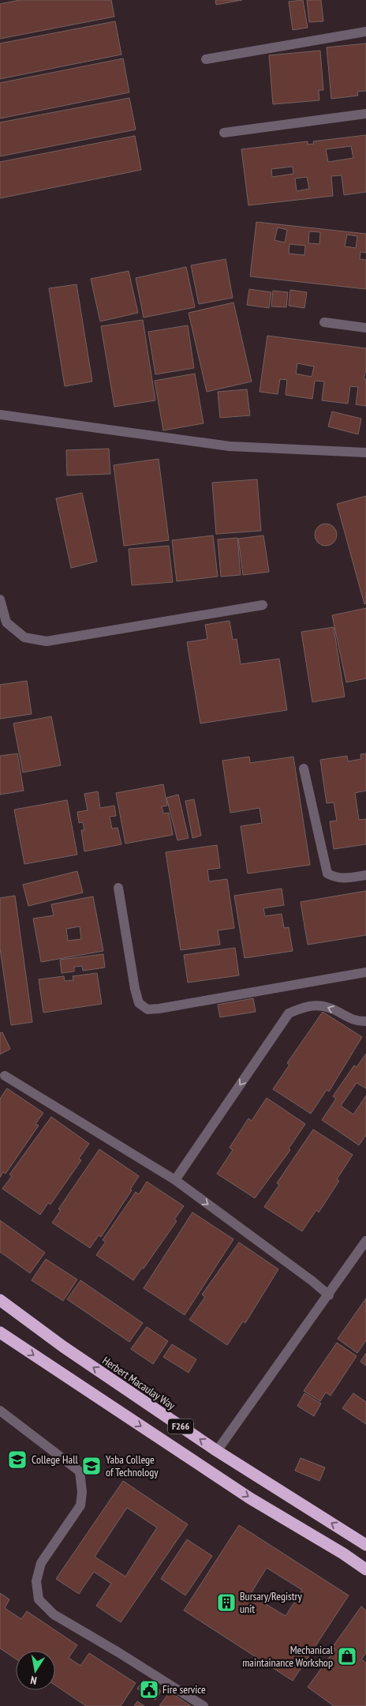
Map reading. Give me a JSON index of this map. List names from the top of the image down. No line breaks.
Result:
{"streets":{"highway":["Herbert Macaulay Way","F266"]},"places":{"school or university":["College Hall","Yaba College of Technology"],"building":["Bursary/Registry unit"],"shop":["Mechanical maintainance Workshop"],"public building":["Fire service"]},"north":"bottom"}
